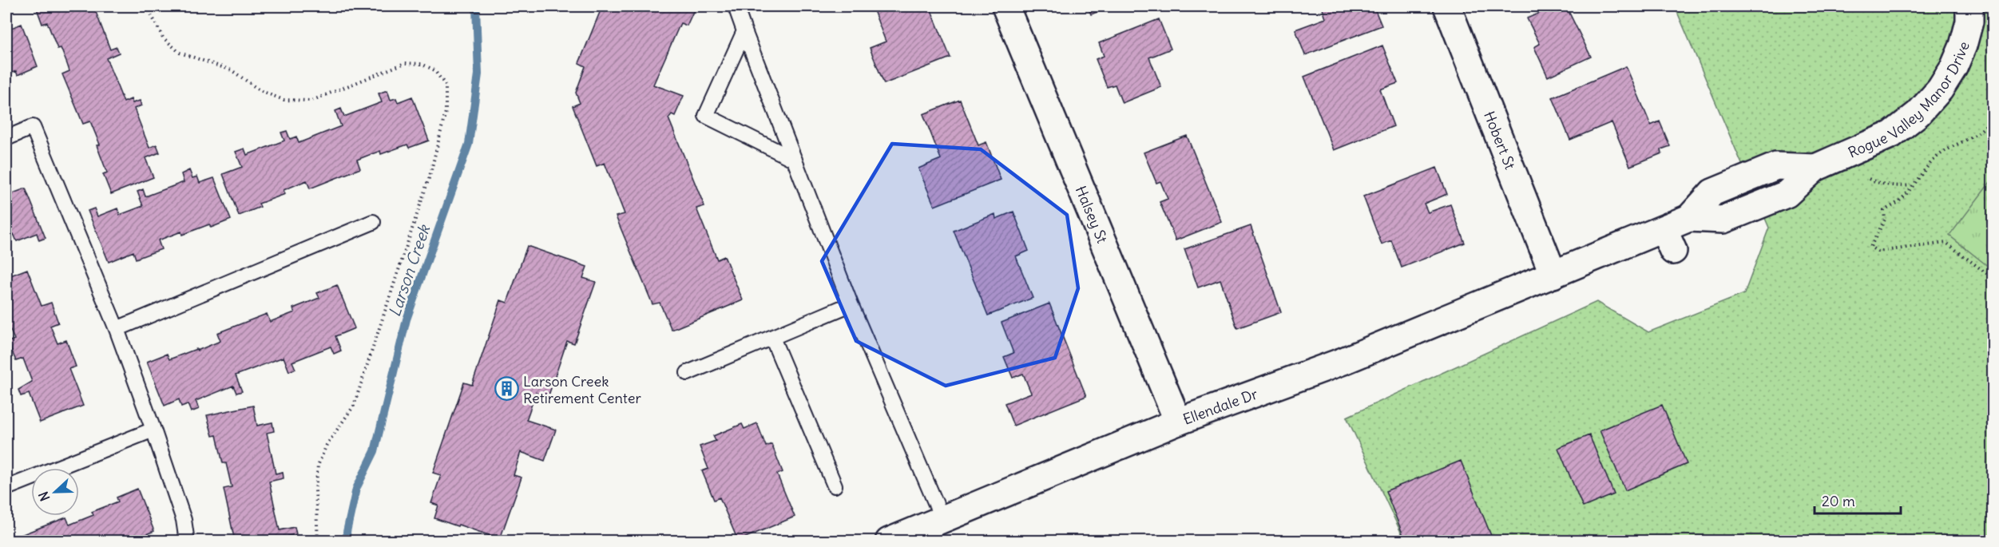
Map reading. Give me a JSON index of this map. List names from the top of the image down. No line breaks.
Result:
{"streets":{"street":["Rogue Valley Manor Drive","Hobert St","Halsey St","Ellendale Dr"]},"crossings":[["Rogue Valley Manor Drive","Ellendale Dr"],["Hobert St","Ellendale Dr"],["Halsey St","Ellendale Dr"]],"water":["Larson Creek"],"places":{"building":["Larson Creek Retirement Center"]},"scale_bar":"20 m","north":"left"}
